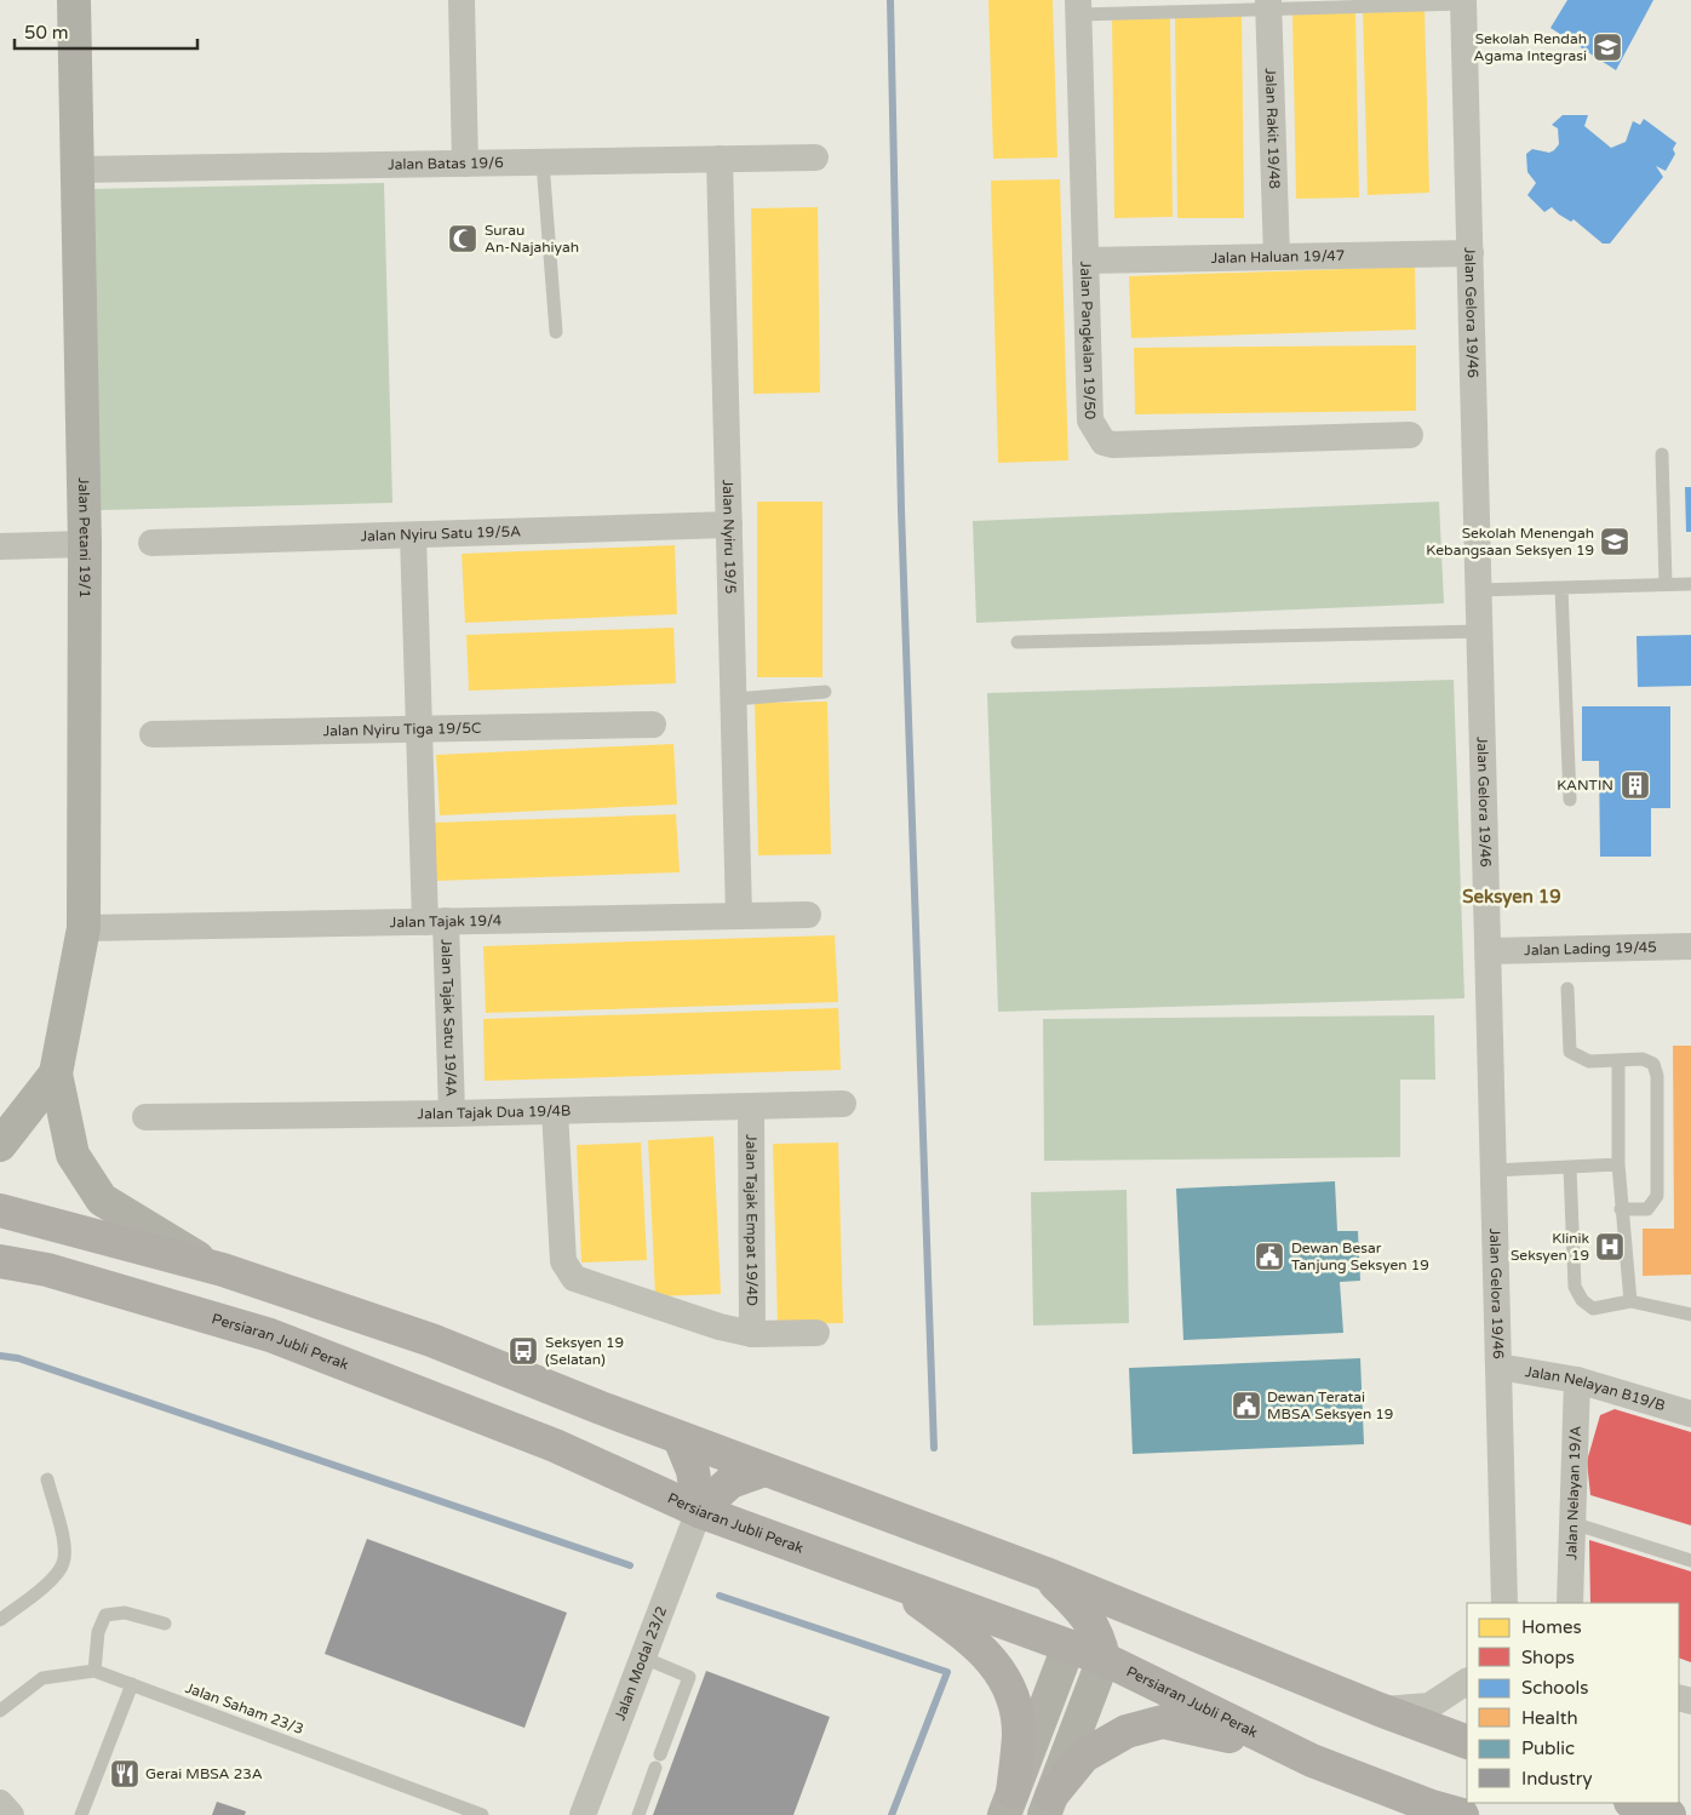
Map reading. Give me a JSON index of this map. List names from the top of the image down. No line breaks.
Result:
{"streets":{"main road":["Persiaran Jubli Perak"],"street":["Jalan Rakit 19/48","Jalan Batas 19/6","Jalan Haluan 19/47","Jalan Gelora 19/46","Jalan Pangkalan 19/50","Jalan Nyiru Satu 19/5A","Jalan Nyiru 19/5","Jalan Petani 19/1","Jalan Nyiru Tiga 19/5C","Jalan Tajak 19/4","Jalan Lading 19/45","Jalan Tajak Satu 19/4A","Jalan Tajak Dua 19/4B","Jalan Tajak Empat 19/4D","Jalan Nelayan B19/B","Jalan Nelayan 19/A","Jalan Modal 23/2"],"lane":["Jalan Saham 23/3"]},"crossings":[["Jalan Rakit 19/48","Jalan Haluan 19/47"],["Jalan Batas 19/6","Jalan Nyiru 19/5"],["Jalan Batas 19/6","Jalan Petani 19/1"],["Jalan Haluan 19/47","Jalan Gelora 19/46"],["Jalan Haluan 19/47","Jalan Pangkalan 19/50"],["Jalan Gelora 19/46","Jalan Lading 19/45"],["Jalan Gelora 19/46","Jalan Nelayan B19/B"],["Jalan Nyiru Satu 19/5A","Jalan Nyiru 19/5"],["Jalan Nyiru Satu 19/5A","Jalan Tajak Satu 19/4A"],["Jalan Nyiru 19/5","Jalan Tajak 19/4"],["Jalan Petani 19/1","Jalan Tajak 19/4"],["Jalan Nyiru Tiga 19/5C","Jalan Tajak Satu 19/4A"],["Jalan Tajak 19/4","Jalan Tajak Satu 19/4A"],["Jalan Tajak Satu 19/4A","Jalan Tajak Dua 19/4B"],["Jalan Tajak Dua 19/4B","Jalan Tajak Empat 19/4D"],["Persiaran Jubli Perak","Jalan Modal 23/2"],["Jalan Nelayan B19/B","Jalan Nelayan 19/A"]],"districts":["Seksyen 19"],"places":{"school or university":["Sekolah Rendah Agama Integrasi","Sekolah Menengah Kebangsaan Seksyen 19"],"mosque":["Surau An-Najahiyah"],"building":["KANTIN"],"hospital":["Klinik Seksyen 19"],"public building":["Dewan Besar Tanjung Seksyen 19","Dewan Teratai MBSA Seksyen 19"],"bus stop":["Seksyen 19 (Selatan)"],"restaurant":["Gerai MBSA 23A"]},"legend":["Homes","Shops","Schools","Health","Public","Industry"],"scale_bar":"50 m"}
